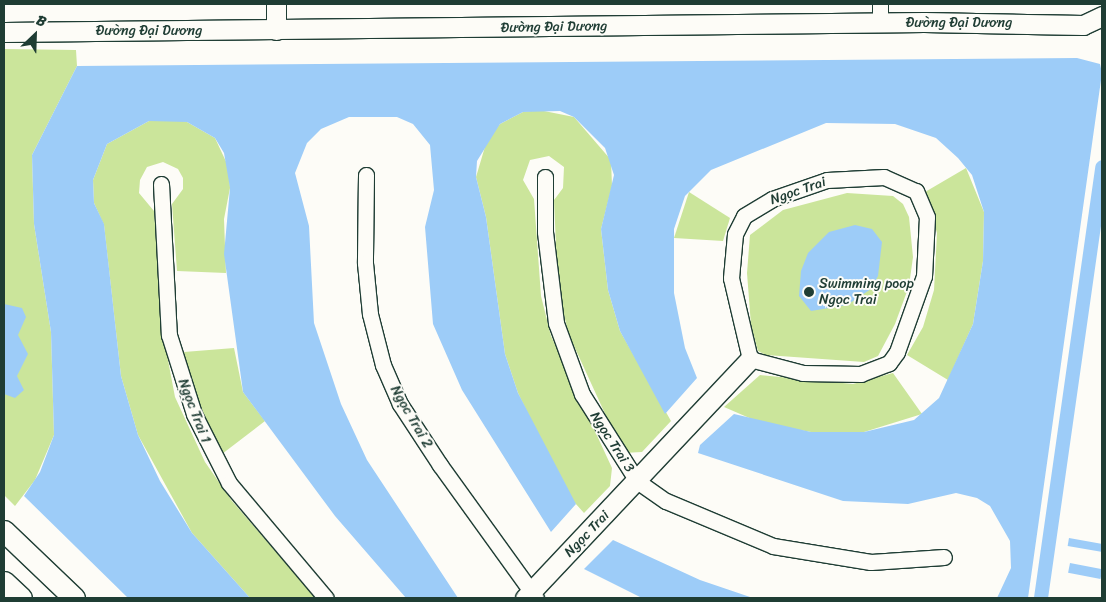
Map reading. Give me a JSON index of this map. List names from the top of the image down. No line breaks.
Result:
{"streets":{"street":["Đường Đại Dương","Ngọc Trai","Ngọc Trai 1","Ngọc Trai 2","Ngọc Trai 3"]},"crossings":[["Ngọc Trai","Ngọc Trai 2"],["Ngọc Trai","Ngọc Trai 3"]],"places":["Swimming poop Ngọc Trai"],"north":"top right"}
